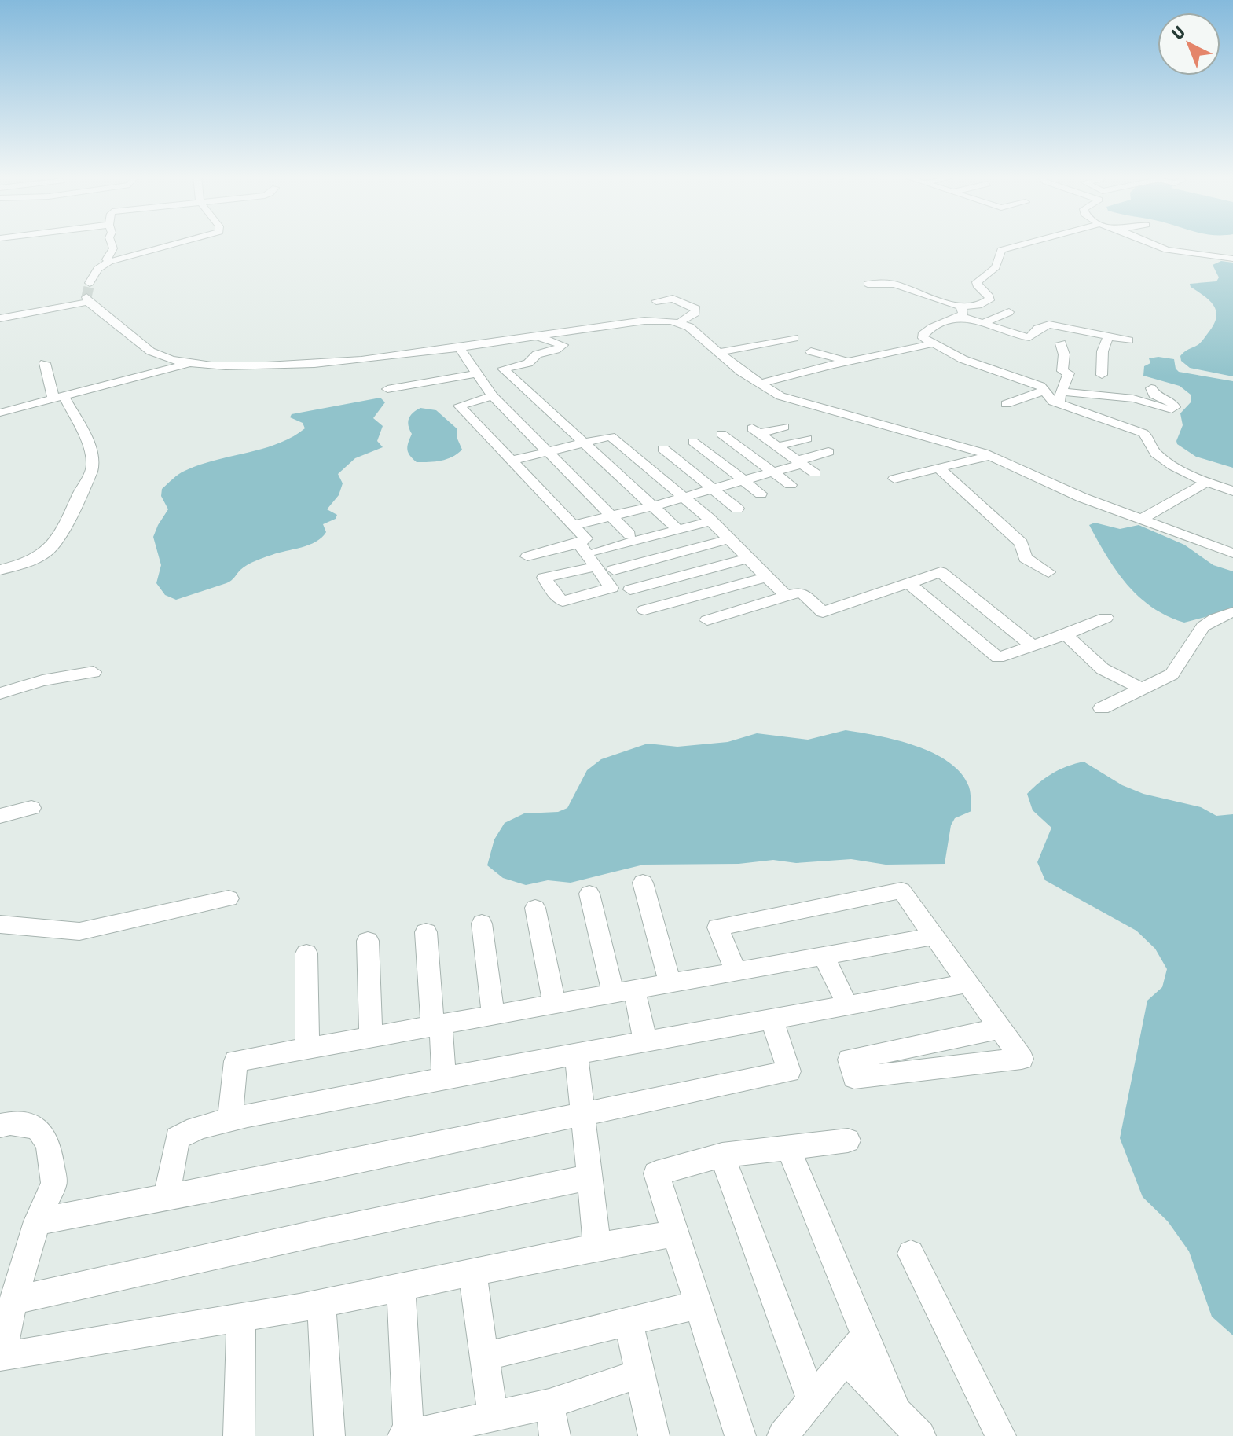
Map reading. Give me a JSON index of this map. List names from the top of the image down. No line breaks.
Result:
{"north":"top left"}
